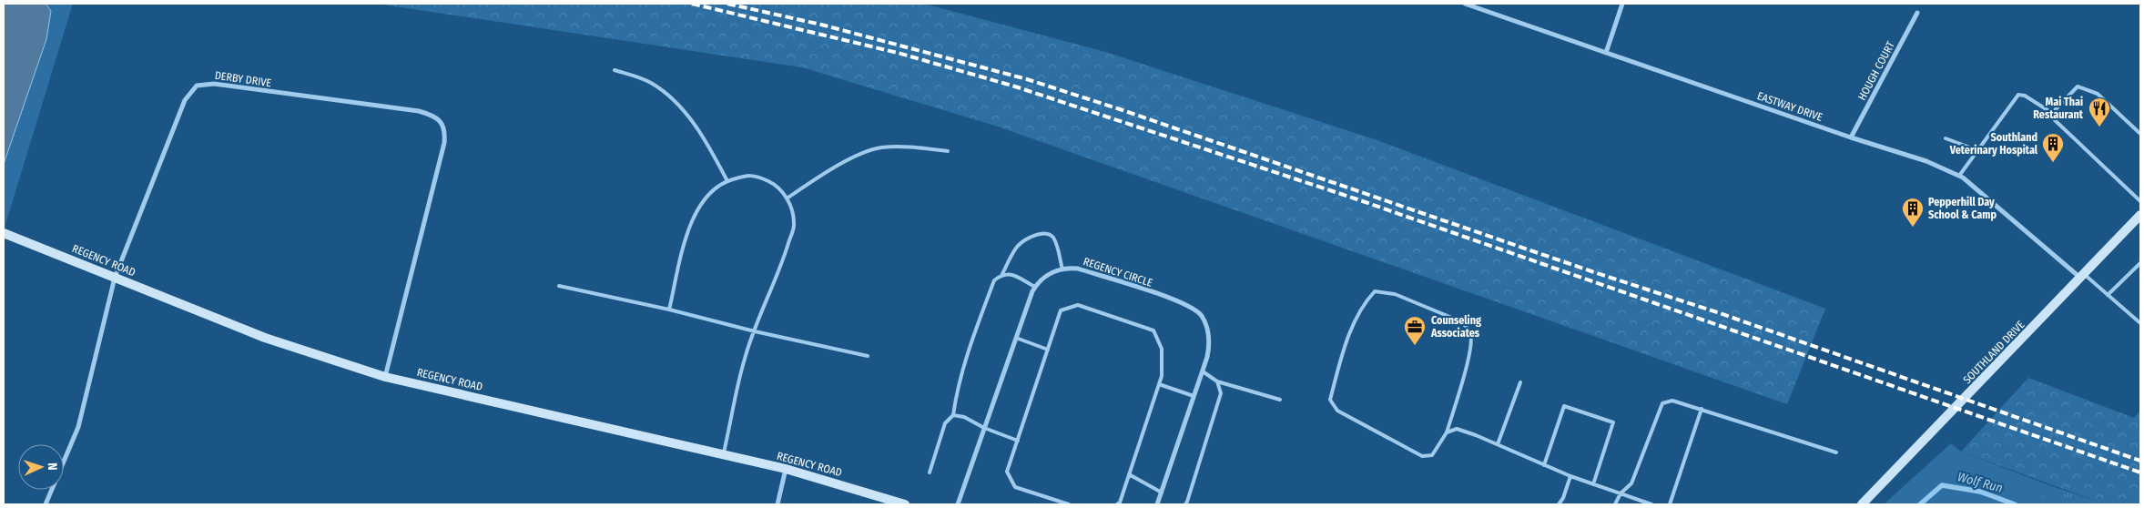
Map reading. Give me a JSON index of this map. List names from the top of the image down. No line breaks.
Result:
{"streets":{"street":["HOUGH COURT","DERBY DRIVE","EASTWAY DRIVE","REGENCY ROAD","REGENCY CIRCLE","SOUTHLAND DRIVE"]},"crossings":[["HOUGH COURT","EASTWAY DRIVE"],["DERBY DRIVE","REGENCY ROAD"],["EASTWAY DRIVE","SOUTHLAND DRIVE"]],"water":["Wolf Run"],"places":{"restaurant":["Mai Thai Restaurant"],"building":["Southland Veterinary Hospital","Pepperhill Day School & Camp"],"office":["Counseling Associates"]},"north":"right"}
